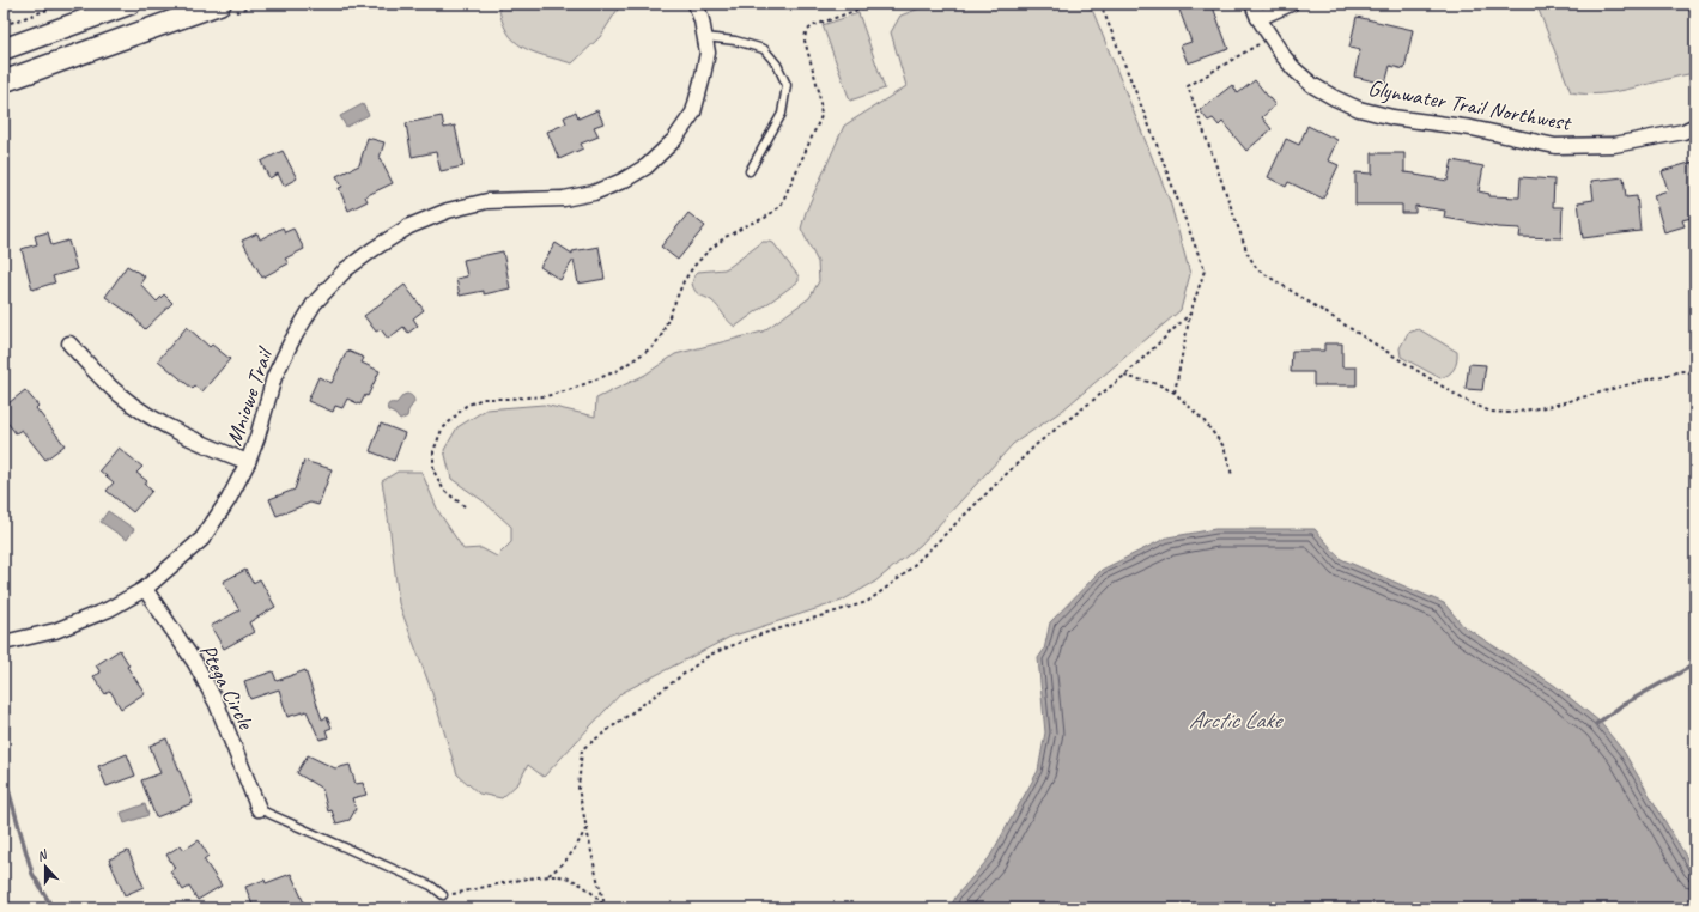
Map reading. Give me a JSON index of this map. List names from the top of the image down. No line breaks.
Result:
{"streets":{"street":["Glynwater Trail Northwest","Mniowe Trail","Ptega Circle"]},"crossings":[["Mniowe Trail","Ptega Circle"]],"water":["Arctic Lake"],"north":"top"}
